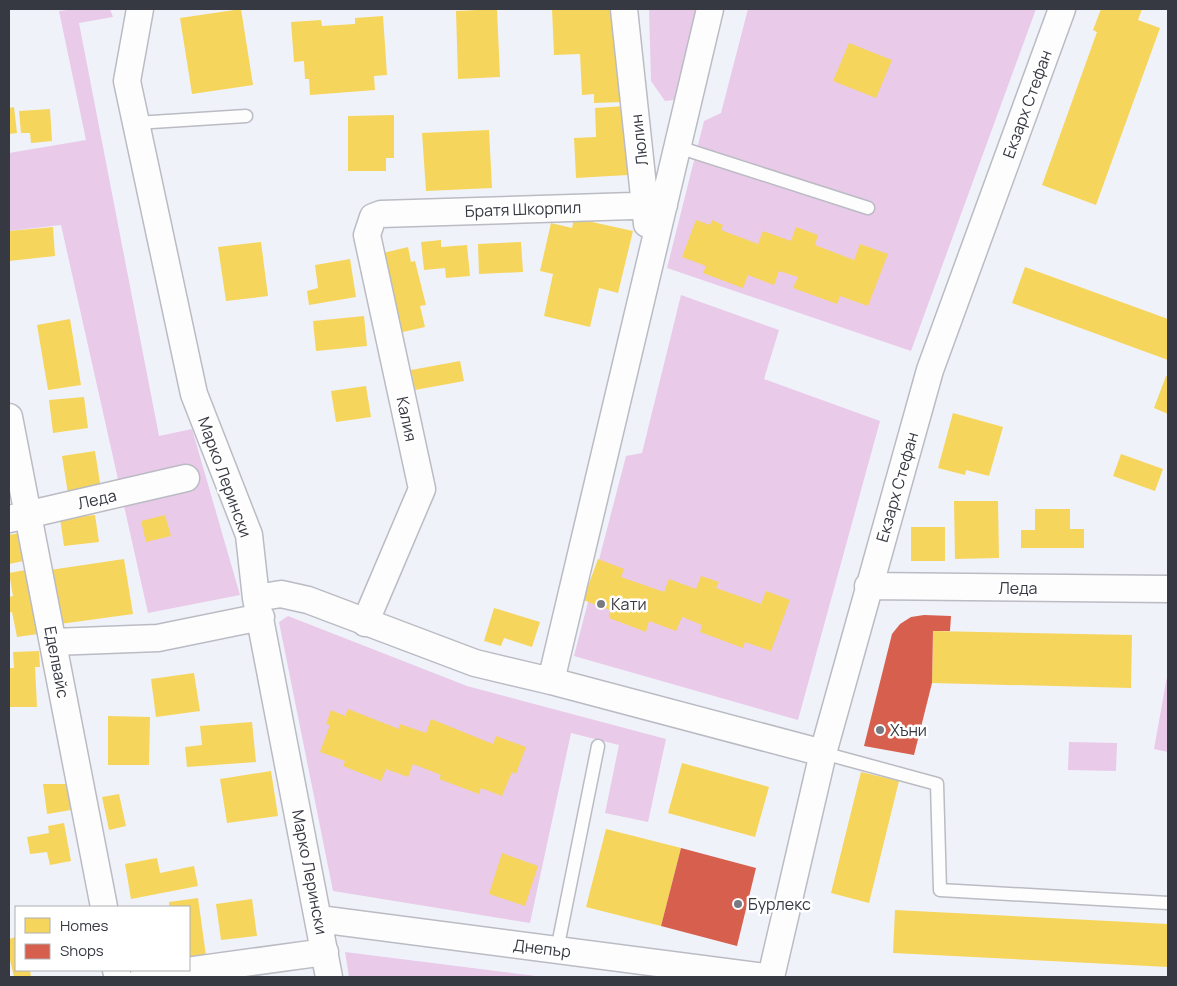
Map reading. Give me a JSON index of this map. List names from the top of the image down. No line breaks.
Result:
{"streets":{"street":["Екзарх Стефан","Люлин","Братя Шкорпил","Калия","Марко Лерински","Леда","Еделвайс","Днепър"]},"crossings":[["Екзарх Стефан","Леда"],["Люлин","Братя Шкорпил"],["Братя Шкорпил","Калия"],["Марко Лерински","Днепър"],["Леда","Еделвайс"]],"places":["Кати","Хъни","Бурлекс"],"legend":["Homes","Shops"]}
